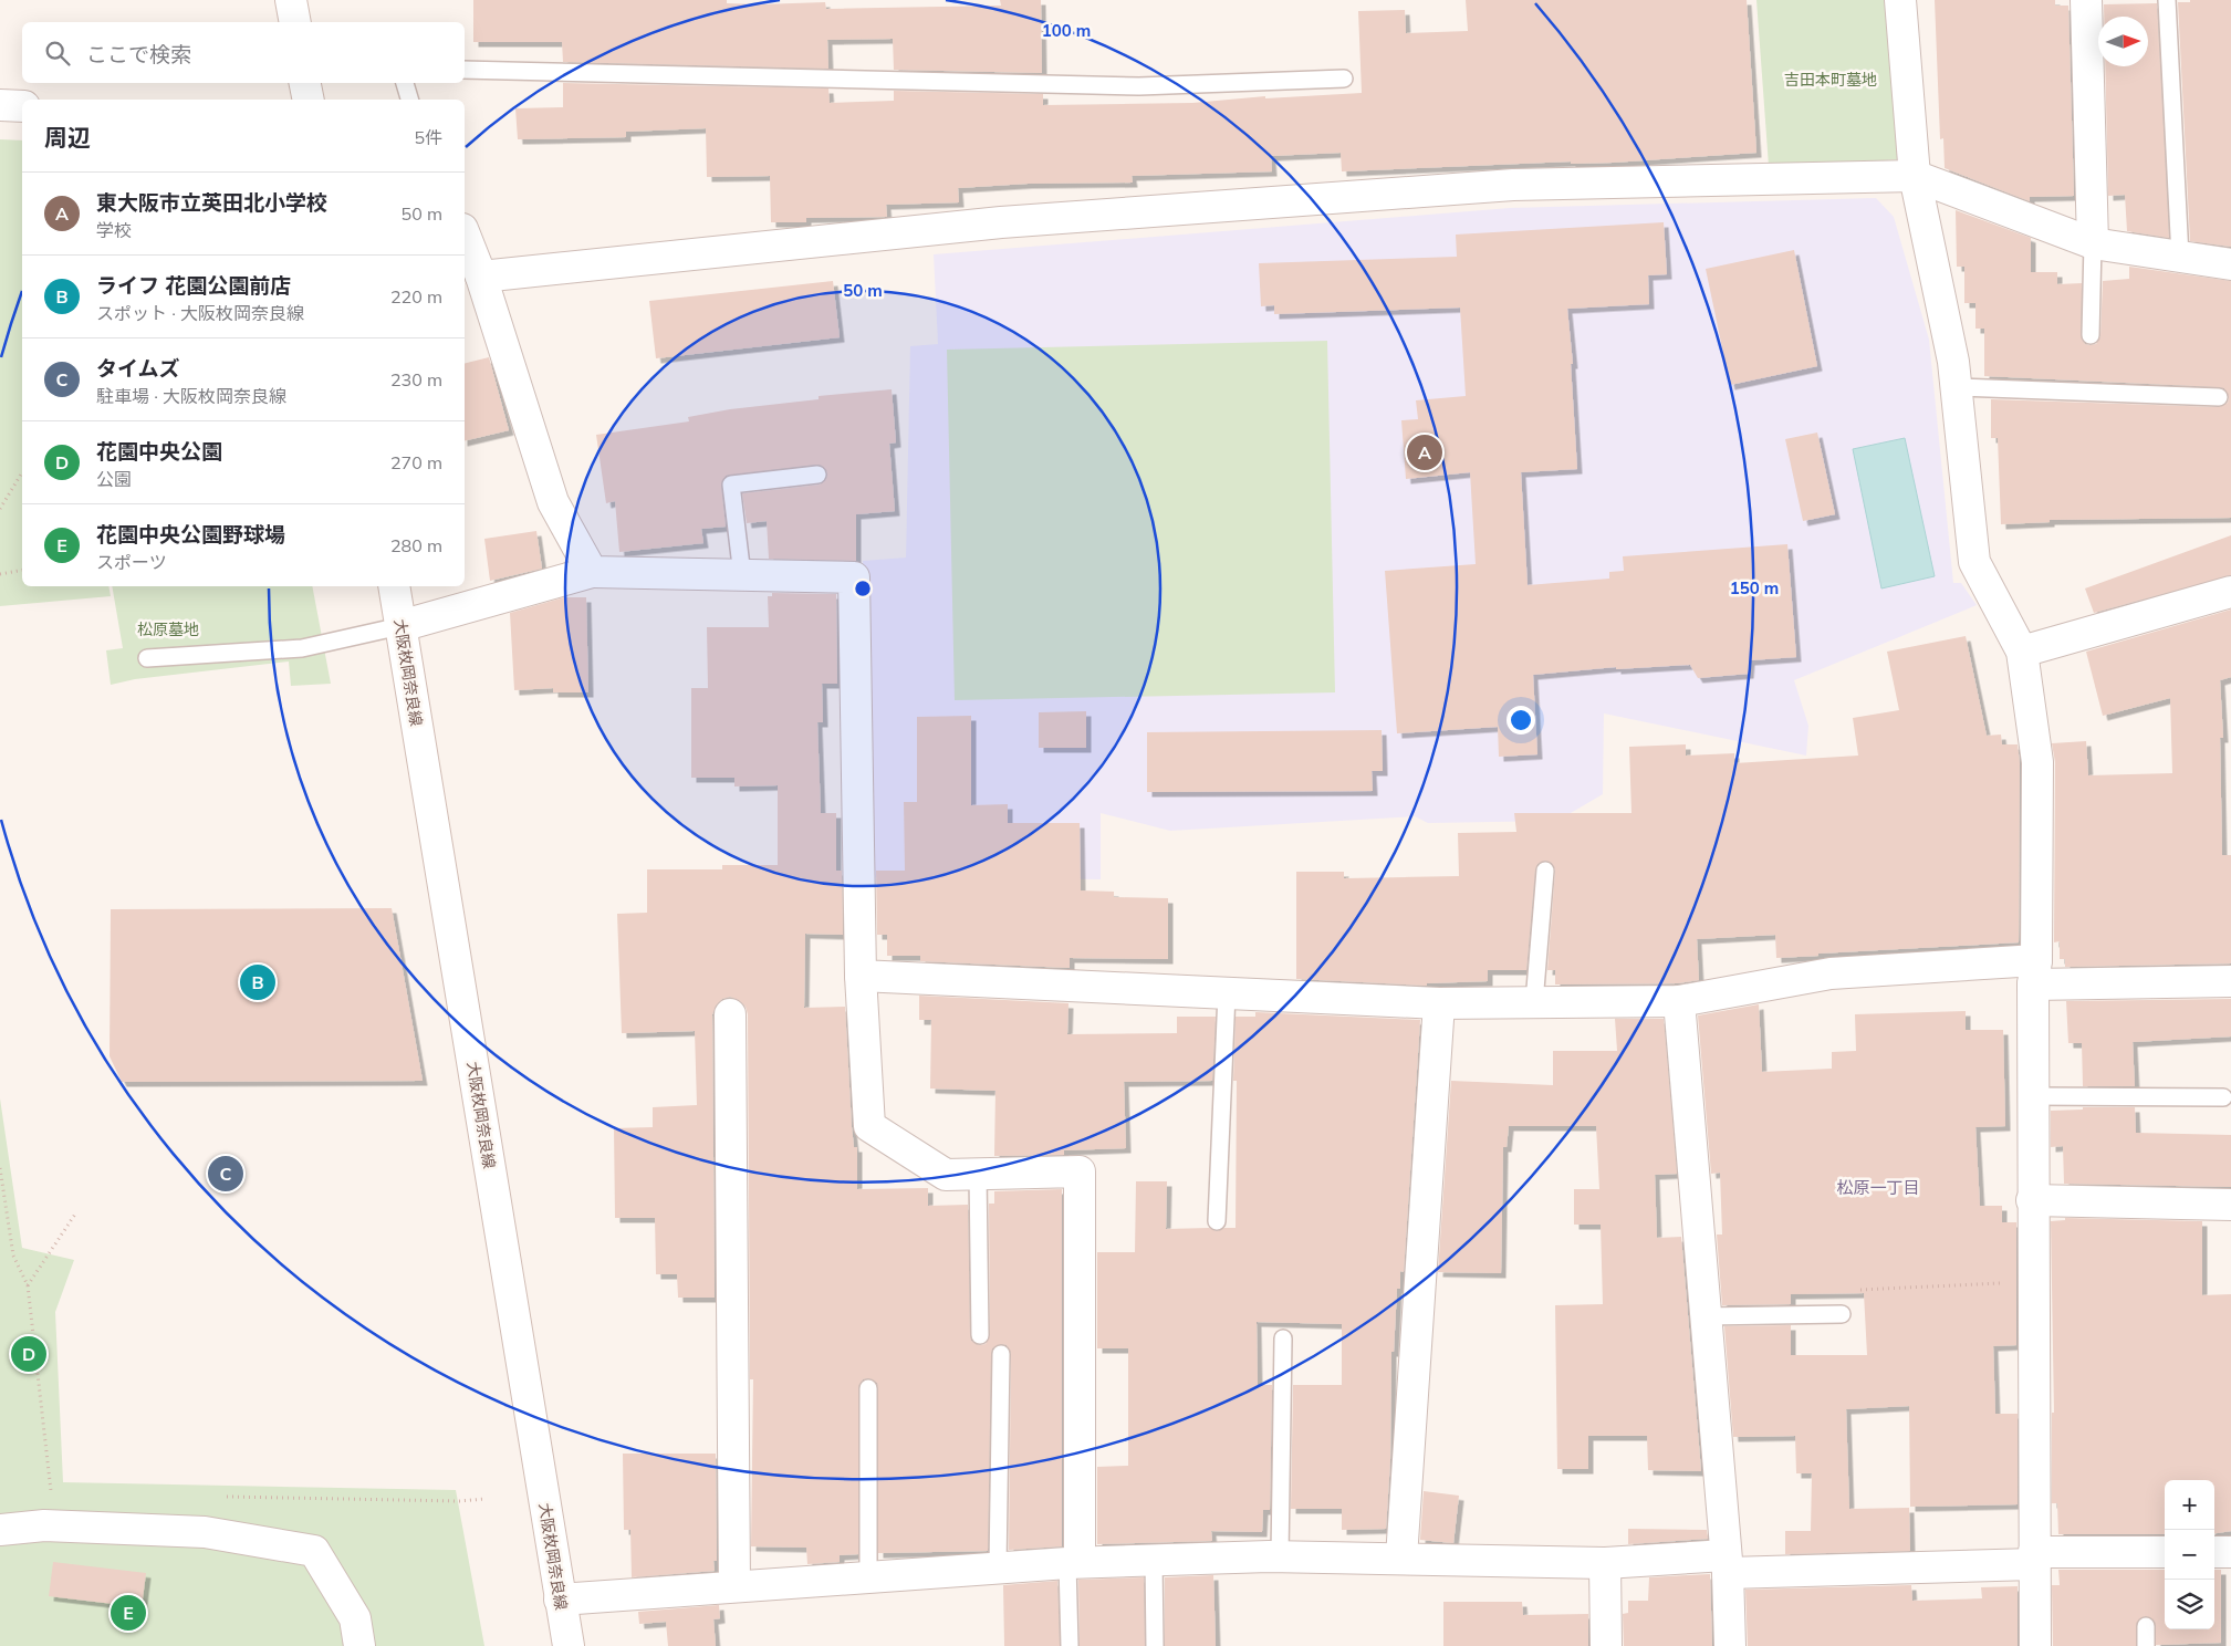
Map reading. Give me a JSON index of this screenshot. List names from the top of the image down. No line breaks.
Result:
{"streets":{"street":["大阪枚岡奈良線"]},"districts":["松原一丁目"],"parks":["吉田本町墓地","松原墓地"],"north":"right","page":{"search":"ここで検索","heading":["周辺","5件"],"list":[{"mark":"A","name":"東大阪市立英田北小学校","note":"学校","value":"50 m"},{"mark":"B","name":"ライフ 花園公園前店","note":"スポット · 大阪枚岡奈良線","value":"220 m"},{"mark":"C","name":"タイムズ","note":"駐車場 · 大阪枚岡奈良線","value":"230 m"},{"mark":"D","name":"花園中央公園","note":"公園","value":"270 m"},{"mark":"E","name":"花園中央公園野球場","note":"スポーツ","value":"280 m"}],"pins":["A","B","C","D","E"],"map_buttons":["+","−"]},"rings":["100 m","50 m","150 m"]}
